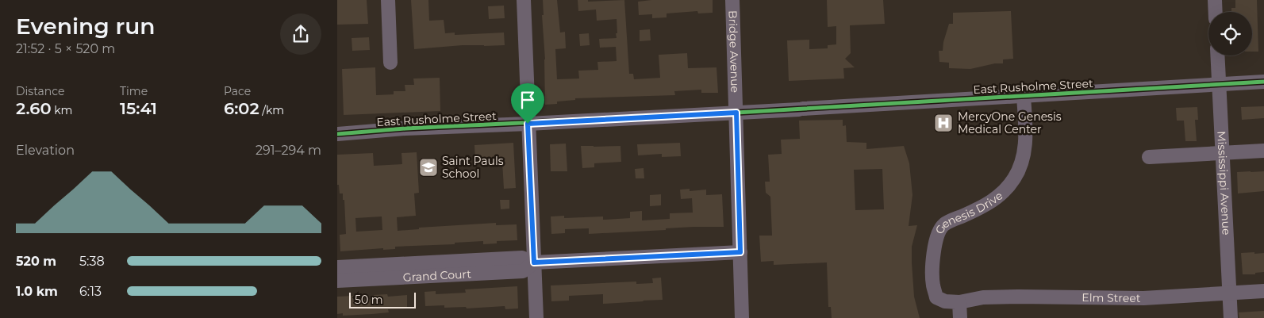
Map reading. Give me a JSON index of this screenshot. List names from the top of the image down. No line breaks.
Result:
{"streets":{"street":["Bridge Avenue","East Rusholme Street","Mississippi Avenue","Genesis Drive","Grand Court","Elm Street"]},"crossings":[["Bridge Avenue","East Rusholme Street"],["Bridge Avenue","Grand Court"],["East Rusholme Street","Mississippi Avenue"],["East Rusholme Street","Genesis Drive"],["Mississippi Avenue","Elm Street"],["Genesis Drive","Elm Street"]],"places":{"hospital":["MercyOne Genesis Medical Center"],"school or university":["Saint Pauls School"]},"scale_bar":"50 m","page":{"heading":["Evening run","21:52 · 5 × 520 m"],"stats":[["Distance","2.60 km"],["Time","15:41"],["Pace","6:02 /km"]],"chart":["Elevation","291–294 m"],"list":[{"name":"520 m","note":"5:38"},{"name":"1.0 km","note":"6:13"}],"scale":"50 m"}}
